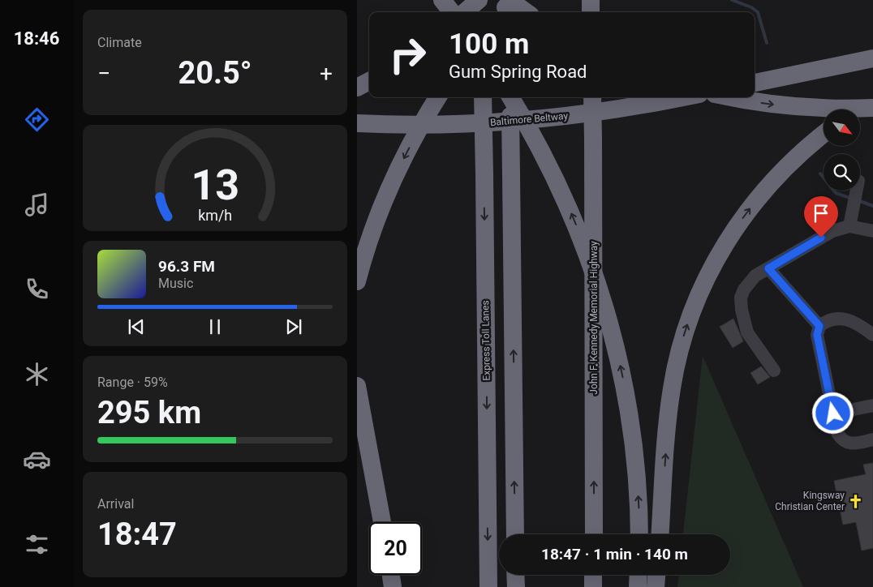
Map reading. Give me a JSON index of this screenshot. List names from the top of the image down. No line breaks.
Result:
{"streets":{"highway":["Baltimore Beltway","John F. Kennedy Memorial Highway","Express Toll Lanes"]},"places":{"church":["Kingsway Christian Center"]},"north":"bottom right","page":{"tabs":"18:46","tile":["Climate",["Range · 59%","295 km"],["Arrival","18:47"]],"turn":["100 m","Gum Spring Road"],"heat":["−","20.5°","+"],"song":["96.3 FM","Music"],"limit":"20","trip":"18:47 · 1 min · 140 m","gauge":["13","km/h"]}}
